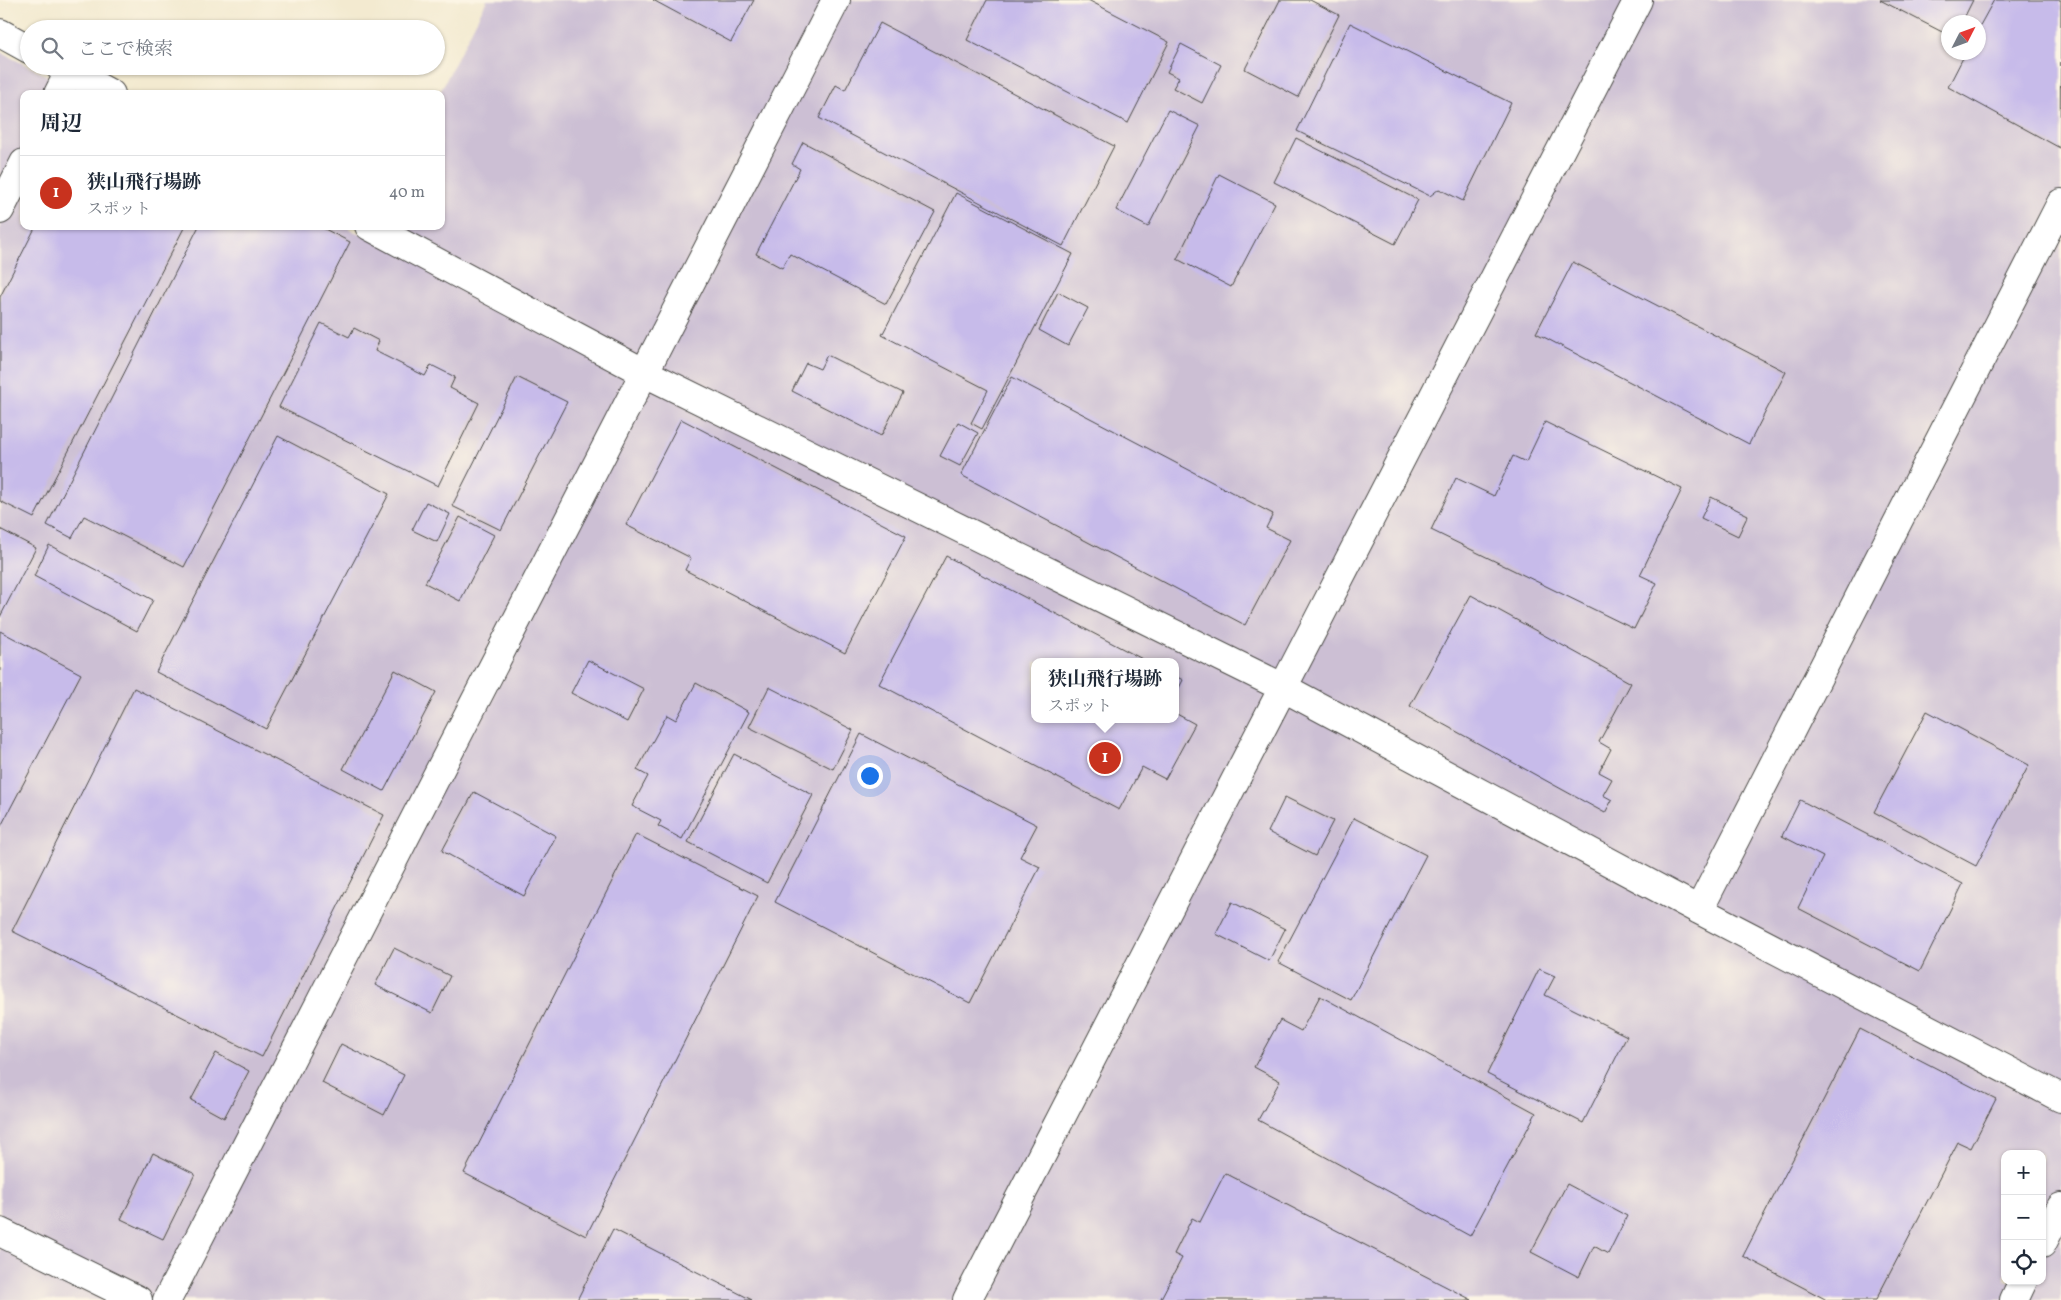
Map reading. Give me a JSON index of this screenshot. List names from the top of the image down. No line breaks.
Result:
{"north":"top right","page":{"search":"ここで検索","heading":"周辺","list":[{"mark":"1","name":"狭山飛行場跡","note":"スポット","value":"40 m"}],"popup":["狭山飛行場跡","スポット"],"pins":"1","map_buttons":["+","−"]}}
